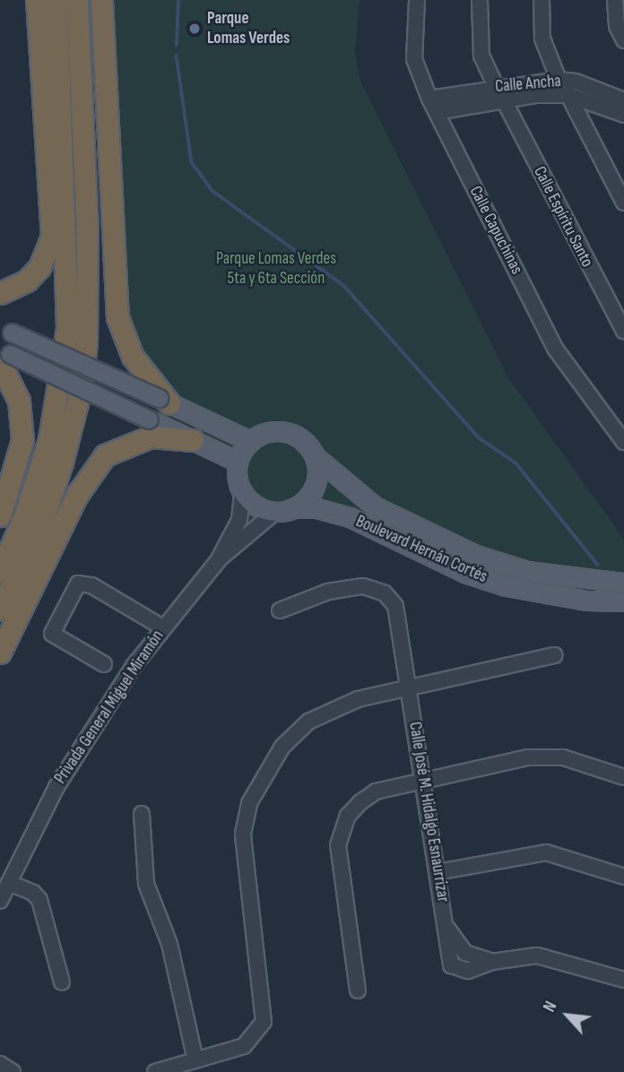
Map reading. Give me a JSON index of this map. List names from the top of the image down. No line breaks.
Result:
{"streets":{"main road":["Boulevard Hernán Cortés"],"street":["Calle Ancha","Calle Espíritu Santo","Calle Capuchinas","Privada General Miguel Miramón","Calle José M. Hidalgo Esnaurrizar"]},"crossings":[["Calle Ancha","Calle Espíritu Santo"],["Calle Ancha","Calle Capuchinas"],["Boulevard Hernán Cortés","Privada General Miguel Miramón"]],"parks":["Parque Lomas Verdes 5ta y 6ta Sección"],"places":["Parque Lomas Verdes"],"north":"top left"}
